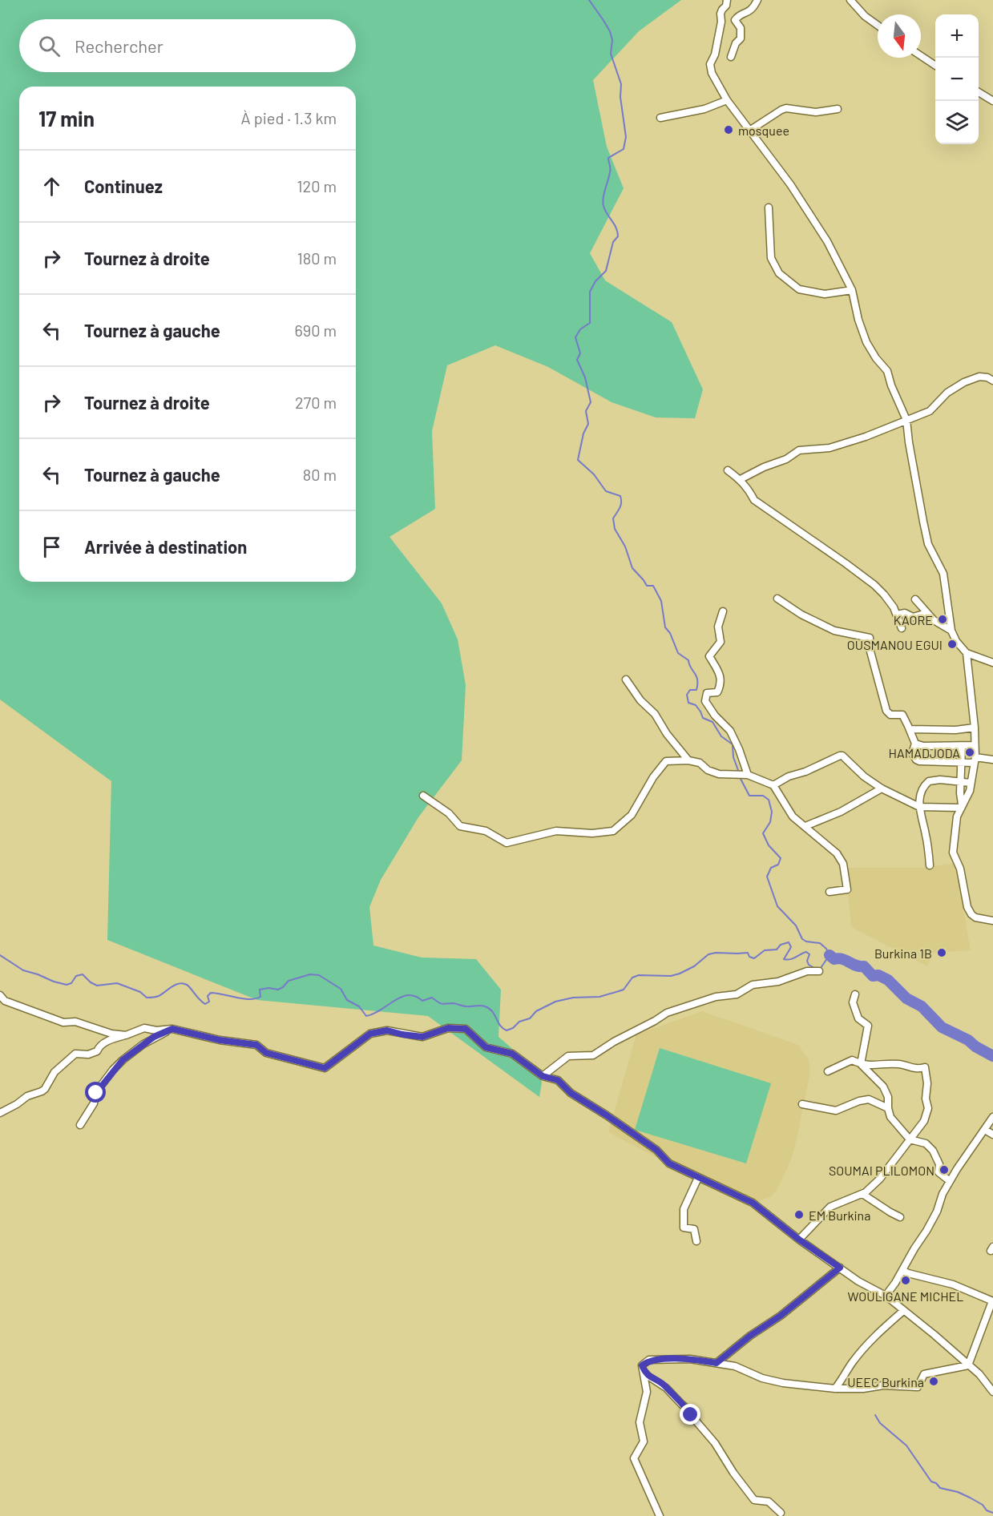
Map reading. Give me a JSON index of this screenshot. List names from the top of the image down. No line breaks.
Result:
{"places":["mosquee","KAORE","OUSMANOU EGUI","HAMADJODA","Burkina 1B","SOUMAI PLILOMON","EM Burkina","WOULIGANE MICHEL","UEEC Burkina"],"north":"bottom","page":{"map_buttons":["+","−"],"search":"Rechercher","heading":["17 min","À pied · 1.3 km"],"list":[["Continuez","120 m"],["Tournez à droite","180 m"],["Tournez à gauche","690 m"],["Tournez à droite","270 m"],["Tournez à gauche","80 m"],"Arrivée à destination"]}}
